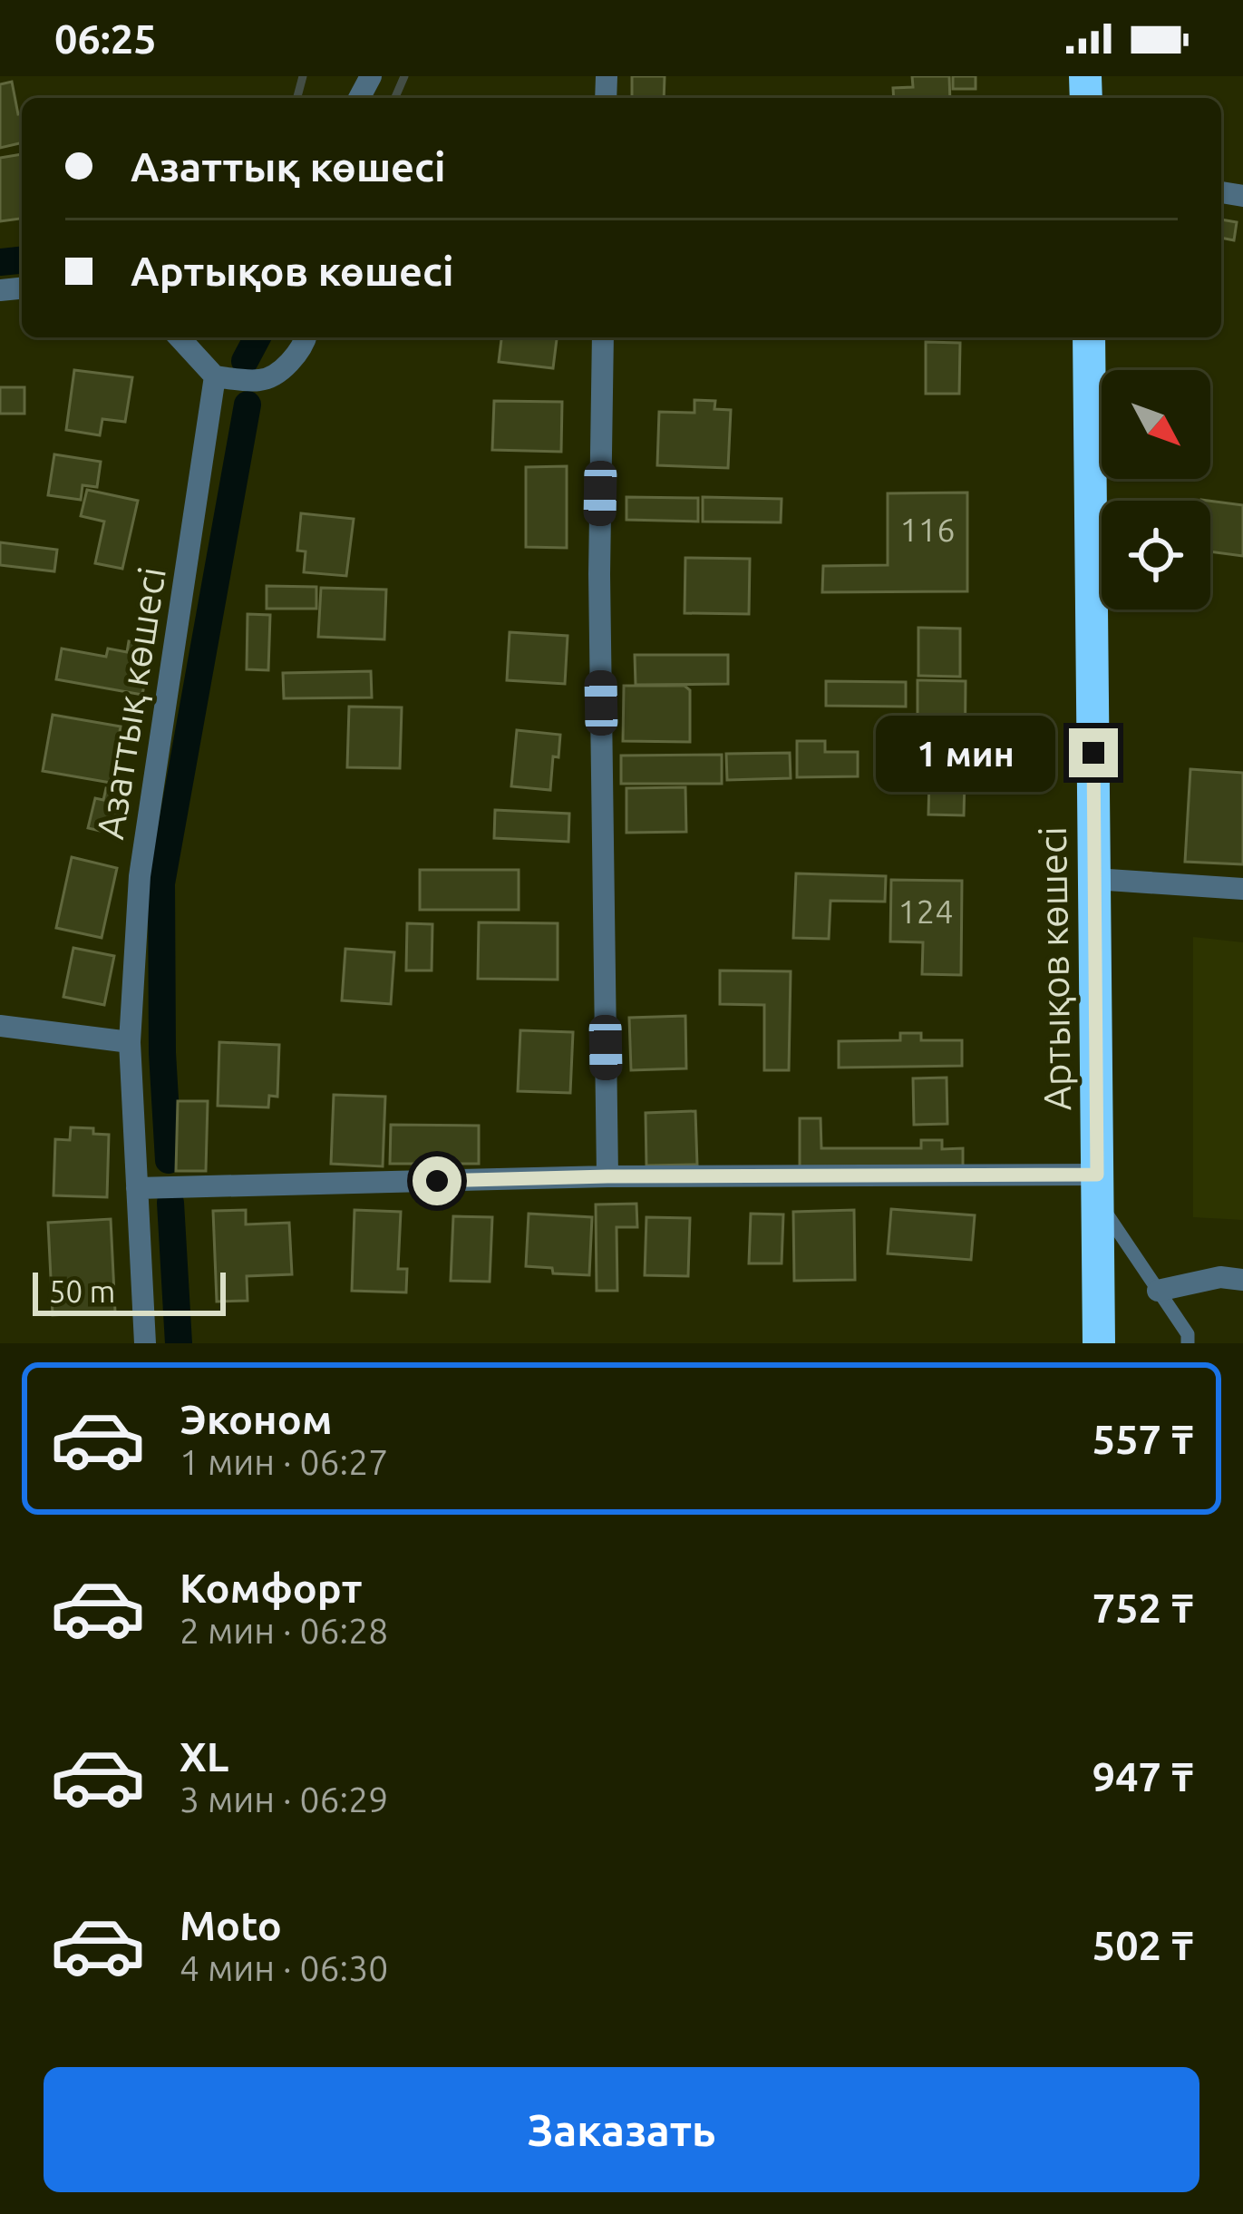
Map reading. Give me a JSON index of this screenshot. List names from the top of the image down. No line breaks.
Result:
{"streets":{"highway":["Артықов көшесі"],"street":["Азаттық көшесі"]},"house_numbers":["116","124"],"scale_bar":"50 m","north":"bottom right","page":{"status":"06:25","banner":["Азаттық көшесі","Артықов көшесі"],"bubble":"1 мин","scale":"50 m","list":[{"name":"Эконом","note":"1 мин · 06:27","value":"557 ₸"},{"name":"Комфорт","note":"2 мин · 06:28","value":"752 ₸"},{"name":"XL","note":"3 мин · 06:29","value":"947 ₸"},{"name":"Moto","note":"4 мин · 06:30","value":"502 ₸"}],"buttons":"Заказать"}}
